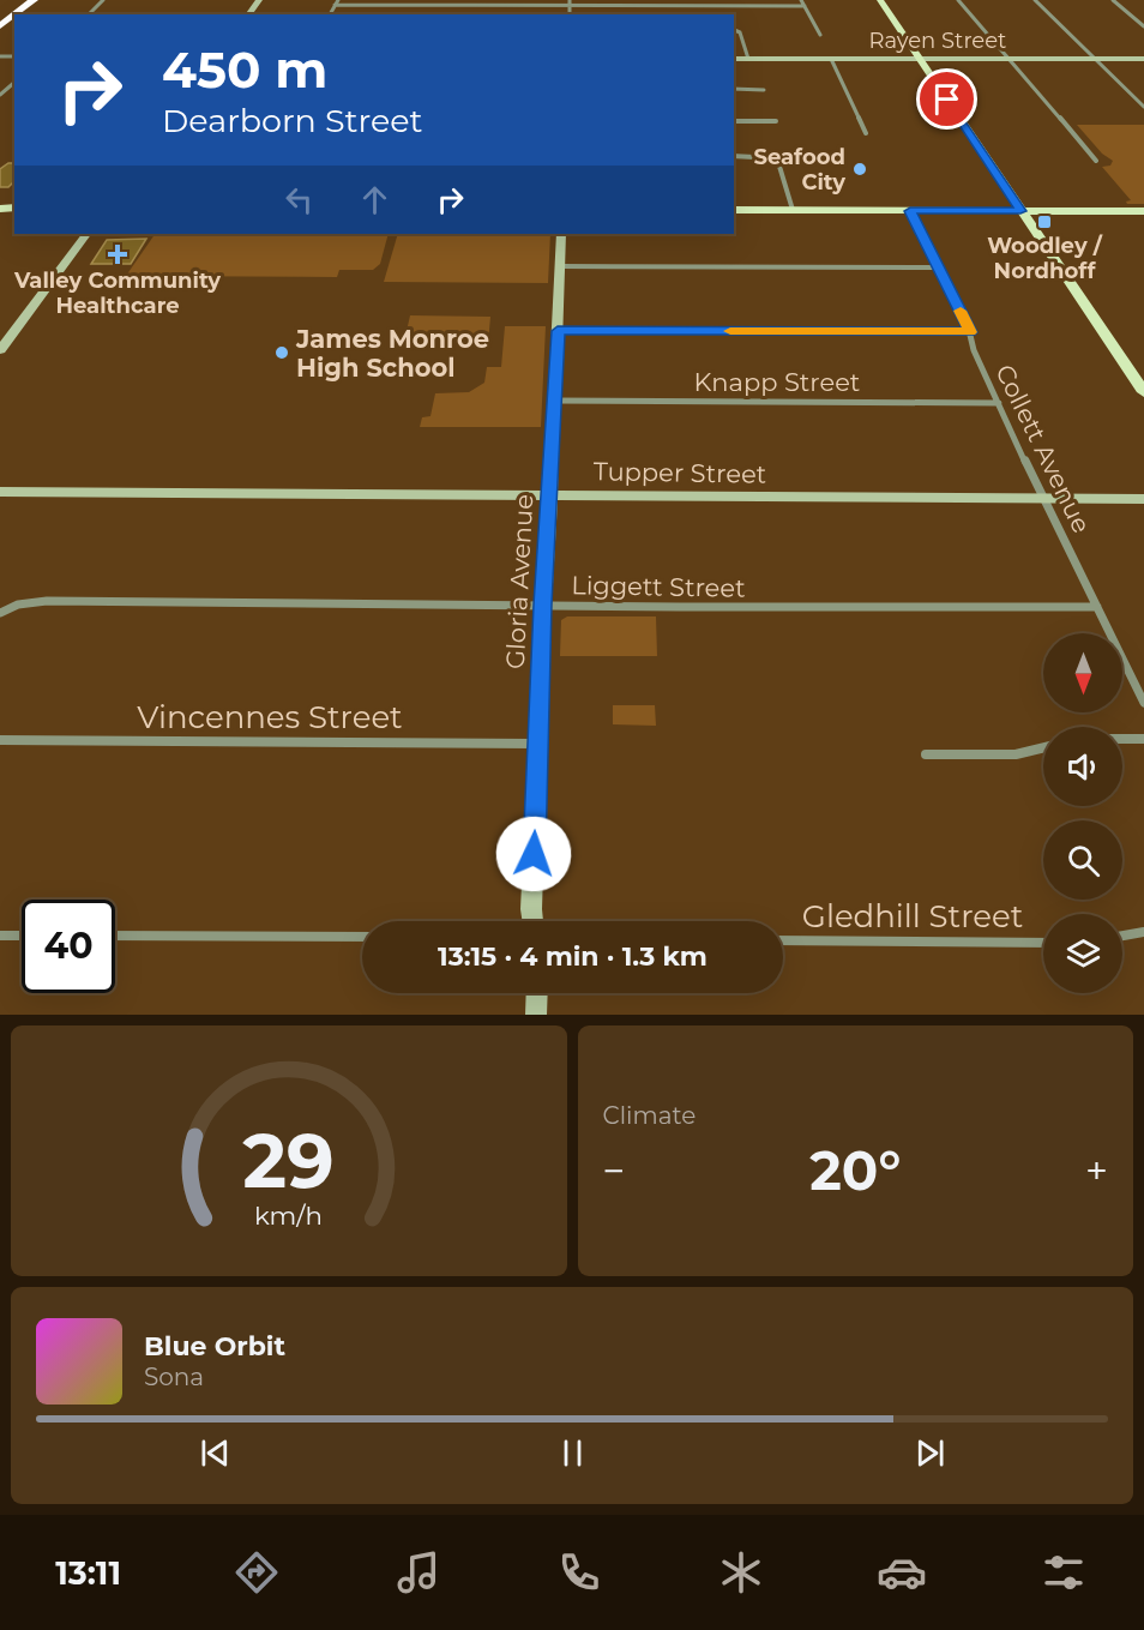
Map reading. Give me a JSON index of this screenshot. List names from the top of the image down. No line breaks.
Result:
{"streets":{"street":["Rayen Street","Knapp Street","Collett Avenue","Tupper Street","Gloria Avenue","Liggett Street","Vincennes Street","Gledhill Street"]},"crossings":[["Knapp Street","Collett Avenue"],["Knapp Street","Gloria Avenue"],["Collett Avenue","Tupper Street"],["Collett Avenue","Liggett Street"],["Tupper Street","Gloria Avenue"],["Gloria Avenue","Liggett Street"],["Gloria Avenue","Vincennes Street"]],"places":{"other":["Seafood City","James Monroe High School"],"transit":["Woodley / Nordhoff"],"health":["Valley Community Healthcare"]},"north":"bottom","page":{"turn":["450 m","Dearborn Street"],"limit":"40","trip":"13:15 · 4 min · 1.3 km","tile":"Climate","heat":["−","20°","+"],"song":["Blue Orbit","Sona"],"tabs":"13:11","gauge":["29","km/h"]}}
